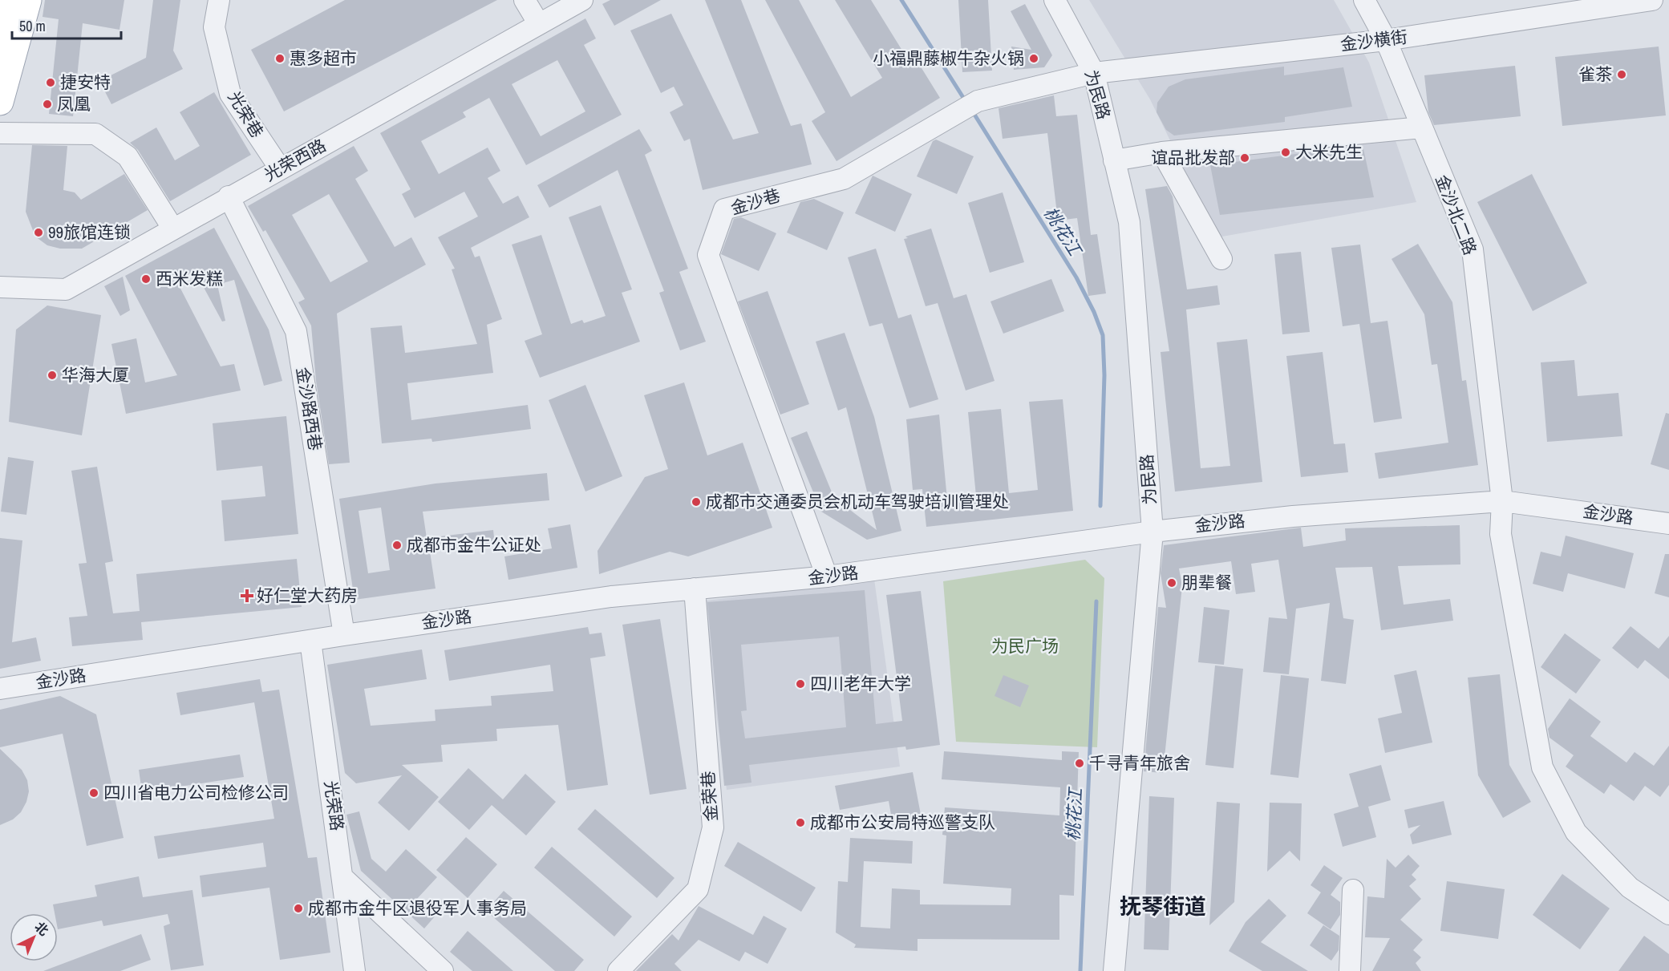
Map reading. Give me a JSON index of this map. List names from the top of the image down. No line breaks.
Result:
{"streets":{"street":["金沙横街","为民路","光荣巷","光荣西路","金沙巷","金沙北二路","金沙路西巷","金沙路","金荣巷","光荣路"]},"crossings":[["金沙横街","为民路"],["金沙横街","金沙巷"],["金沙横街","金沙北二路"],["为民路","金沙巷"],["为民路","金沙路"],["光荣巷","光荣西路"],["光荣西路","金沙路西巷"],["金沙巷","金沙路"],["金沙北二路","金沙路"],["金沙路西巷","金沙路"],["金沙路","金荣巷"],["金沙路","光荣路"]],"districts":["抚琴街道"],"water":["桃花江"],"parks":["为民广场"],"places":{"other":["惠多超市","小福鼎藤椒牛杂火锅","雀茶","捷安特","凤凰","大米先生","谊品批发部","99旅馆连锁","西米发糕","华海大厦","成都市交通委员会机动车驾驶培训管理处","成都市金牛公证处","朋辈餐","四川老年大学","千寻青年旅舍","四川省电力公司检修公司","成都市公安局特巡警支队","成都市金牛区退役军人事务局"],"health":["好仁堂大药房"]},"scale_bar":"50 m","north":"top right"}
